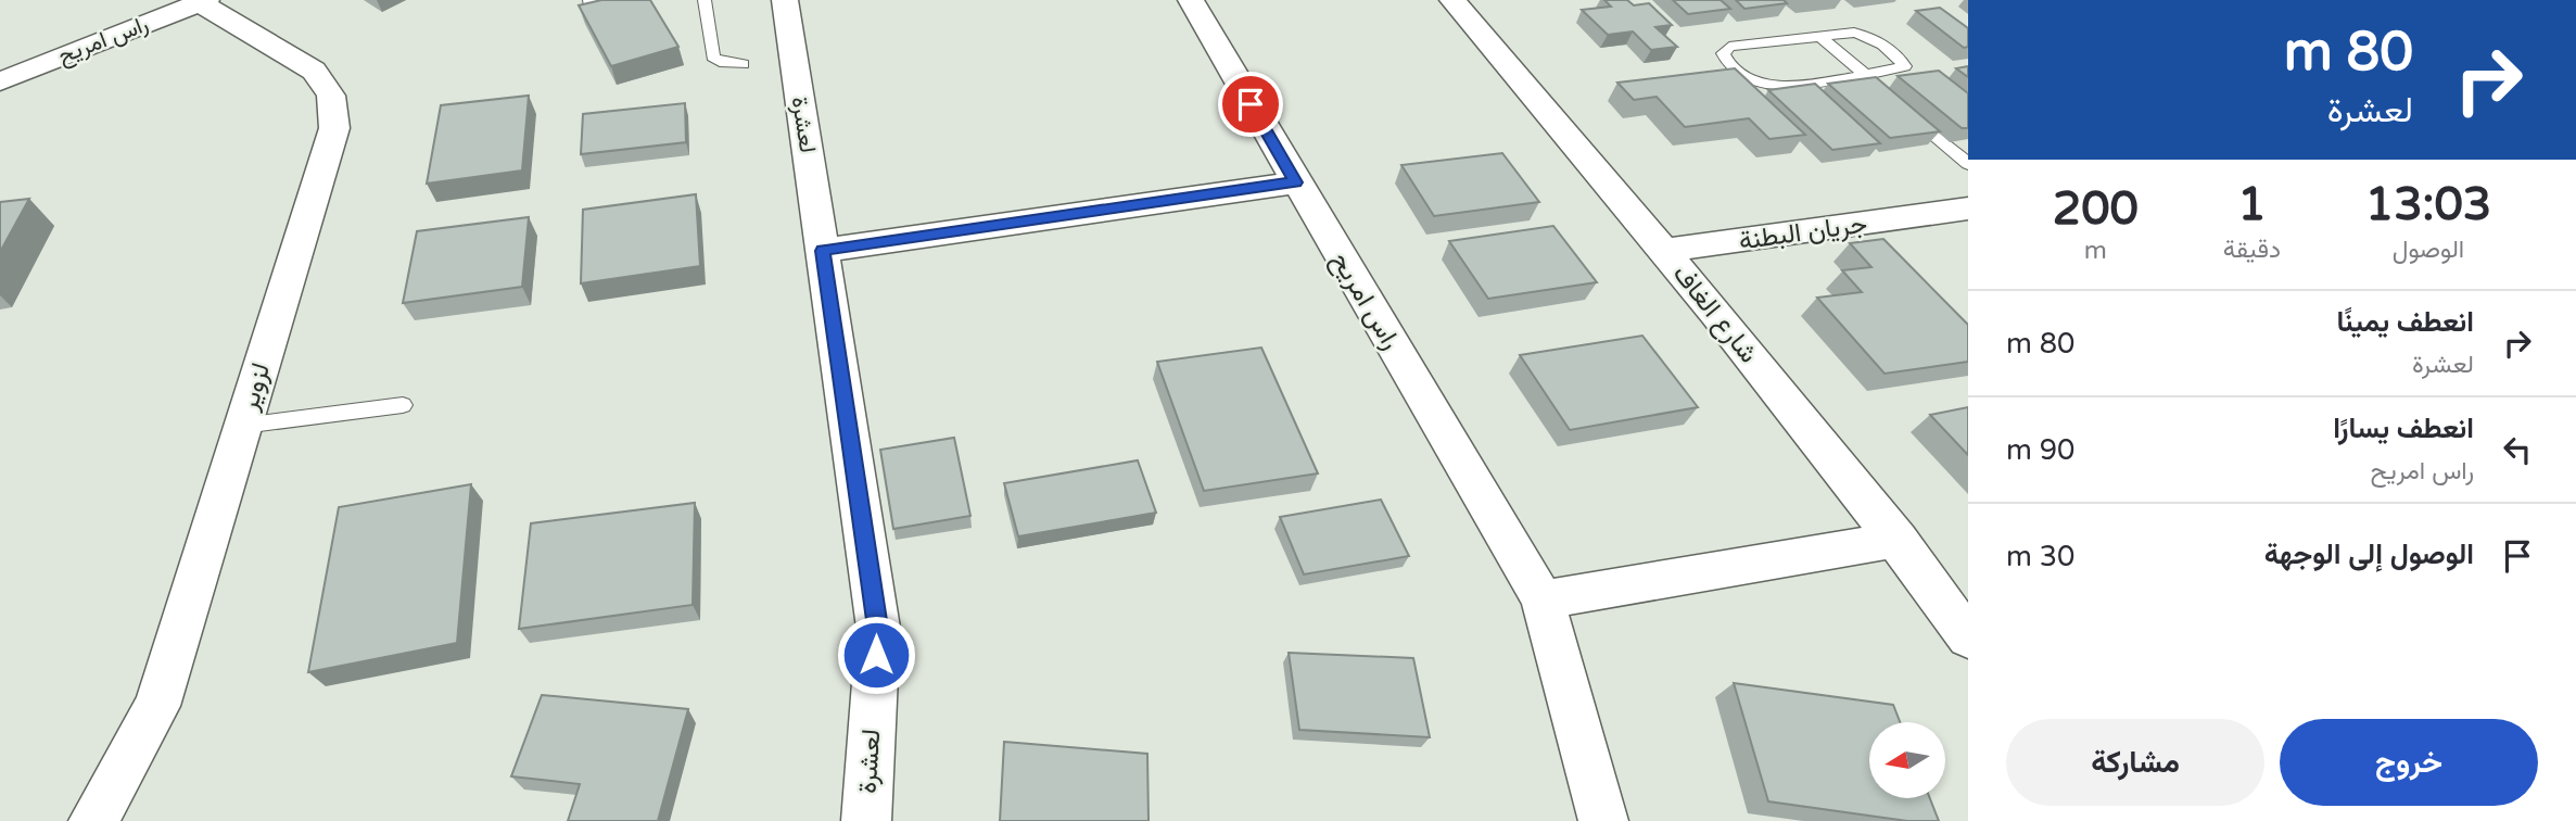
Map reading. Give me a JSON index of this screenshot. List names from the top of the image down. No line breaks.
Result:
{"streets":{"street":["راس امريح","لعشرة","جريان البطنة","شارع الغاف","لزوير"]},"crossings":[["راس امريح","لزوير"],["جريان البطنة","شارع الغاف"]],"north":"left","page":{"turn":["80 m","لعشرة"],"eta":["13:03","الوصول","1","دقيقة","200","m"],"list":[{"name":"انعطف يمينًا","note":"لعشرة","value":"80 m"},{"name":"انعطف يسارًا","note":"راس امريح","value":"90 m"},{"name":"الوصول إلى الوجهة","value":"30 m"}],"buttons":["خروج","مشاركة"]}}
